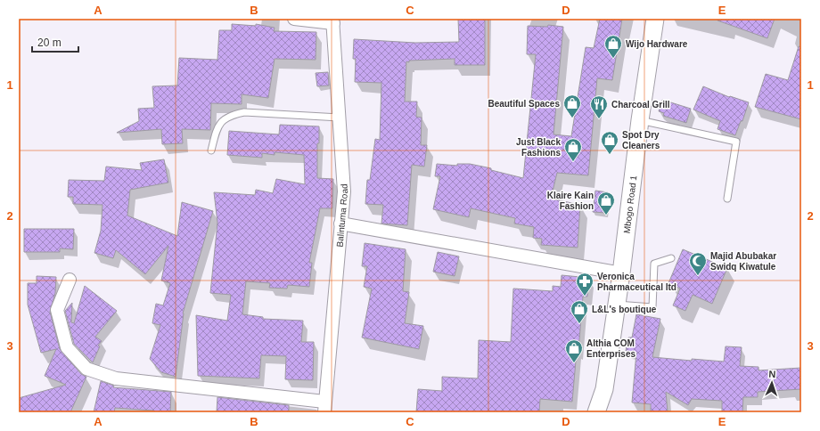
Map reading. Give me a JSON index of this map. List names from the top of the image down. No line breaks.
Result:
{"streets":{"main road":["Mbogo Road 1"],"street":["Balintuma Road"]},"places":{"shop":["Wijo Hardware","Beautiful Spaces","Spot Dry Cleaners","Just Black Fashions","Klaire Kain Fashion","L&L's boutique","Althia COM Enterprises"],"restaurant":["Charcoal Grill"],"mosque":["Majid Abubakar Swidq Kiwatule"],"pharmacy":["Veronica Pharmaceutical ltd"]},"scale_bar":"20 m","north":"top","grid":{"columns":["A","B","C","D","E"],"rows":["1","2","3"]}}
